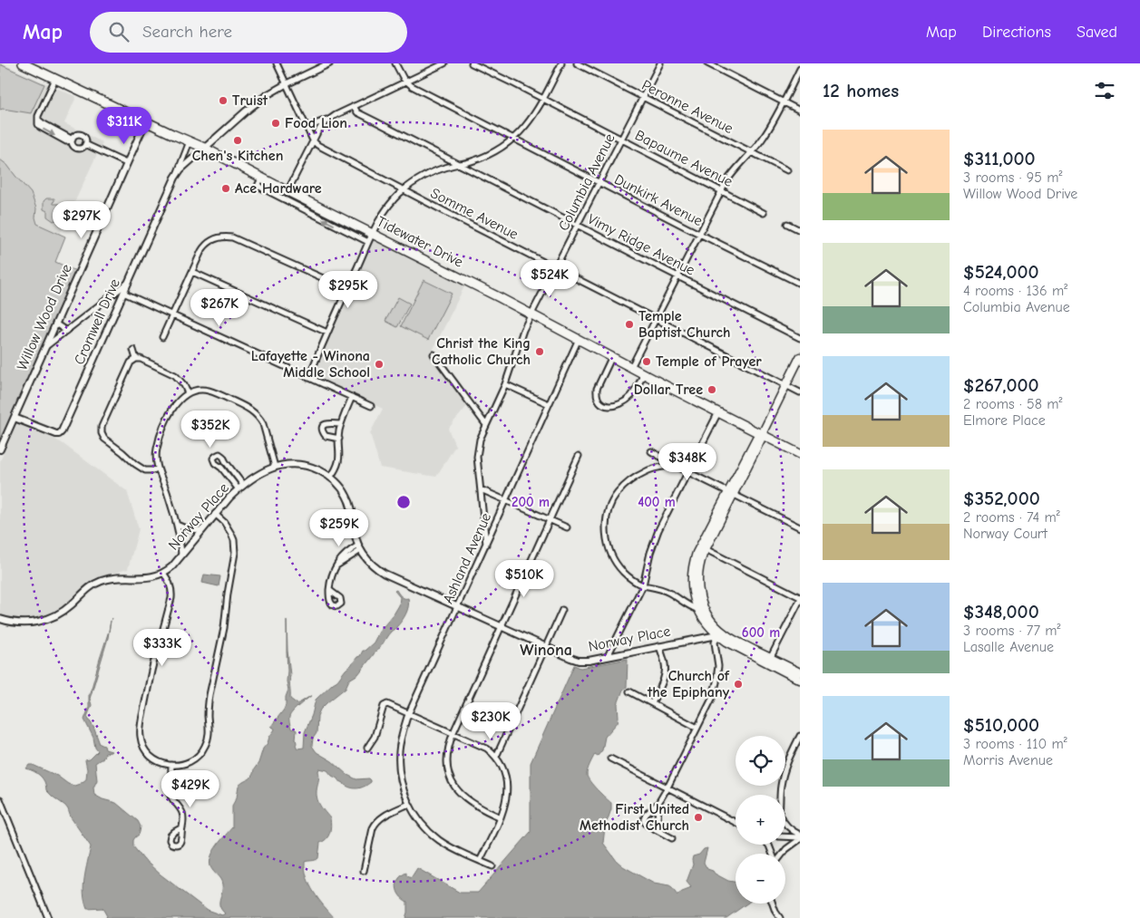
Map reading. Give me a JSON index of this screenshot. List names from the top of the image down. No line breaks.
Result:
{"streets":{"highway":["Tidewater Drive"],"street":["Peronne Avenue","Bapaume Avenue","Columbia Avenue","Dunkirk Avenue","Somme Avenue","Vimy Ridge Avenue","Willow Wood Drive","Cromwell Drive","Norway Place","Ashland Avenue"]},"crossings":[["Peronne Avenue","Columbia Avenue"],["Bapaume Avenue","Columbia Avenue"],["Columbia Avenue","Dunkirk Avenue"],["Columbia Avenue","Somme Avenue"],["Columbia Avenue","Tidewater Drive"],["Columbia Avenue","Vimy Ridge Avenue"],["Columbia Avenue","Ashland Avenue"],["Tidewater Drive","Willow Wood Drive"],["Tidewater Drive","Cromwell Drive"],["Tidewater Drive","Ashland Avenue"],["Willow Wood Drive","Cromwell Drive"],["Norway Place","Ashland Avenue"]],"districts":["Winona"],"places":["Truist","Food Lion","Chen's Kitchen","Ace Hardware","Temple Baptist Church","Christ the King Catholic Church","Temple of Prayer","Lafayette - Winona Middle School","Dollar Tree","Church of the Epiphany","First United Methodist Church"],"page":{"header":"Map","search":"Search here","nav":["Map","Directions","Saved"],"heading":"12 homes","price":["$311K","$297K","$524K","$295K","$267K","$352K","$348K","$259K","$510K","$333K","$230K","$429K"],"list":[{"name":"$311,000","note":"3 rooms · 95 m² · Willow Wood Drive"},{"name":"$524,000","note":"4 rooms · 136 m² · Columbia Avenue"},{"name":"$267,000","note":"2 rooms · 58 m² · Elmore Place"},{"name":"$352,000","note":"2 rooms · 74 m² · Norway Court"},{"name":"$348,000","note":"3 rooms · 77 m² · Lasalle Avenue"},{"name":"$510,000","note":"3 rooms · 110 m² · Morris Avenue"}],"map_buttons":["+","−"]},"rings":["200 m","400 m","600 m"]}
